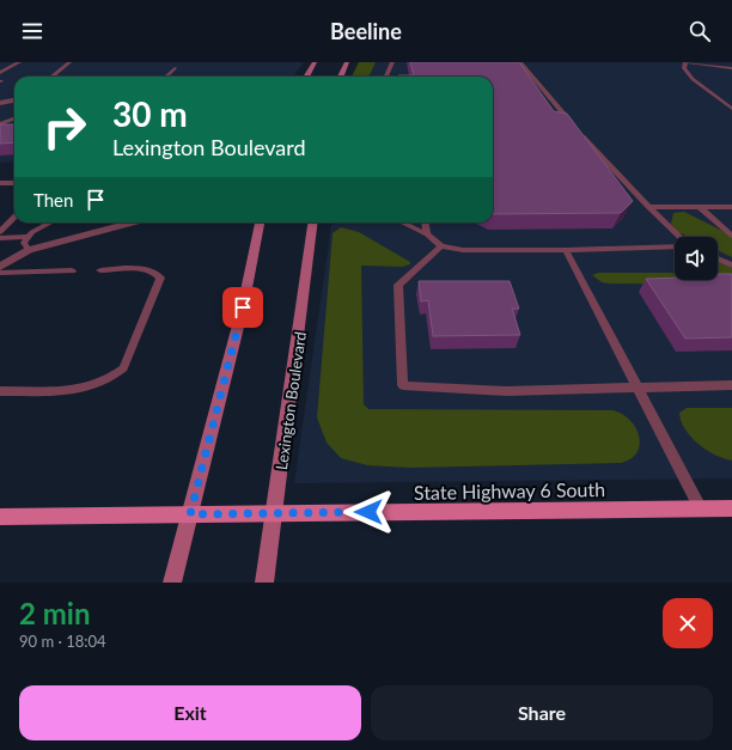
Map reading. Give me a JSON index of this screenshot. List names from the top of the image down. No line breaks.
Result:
{"streets":{"main road":["Lexington Boulevard","State Highway 6 South"]},"crossings":[["Lexington Boulevard","State Highway 6 South"]],"page":{"header":"Beeline","turn":["30 m","Lexington Boulevard"],"then":"Then","heading":["2 min","90 m · 18:04"],"buttons":["Exit","Share"]}}
